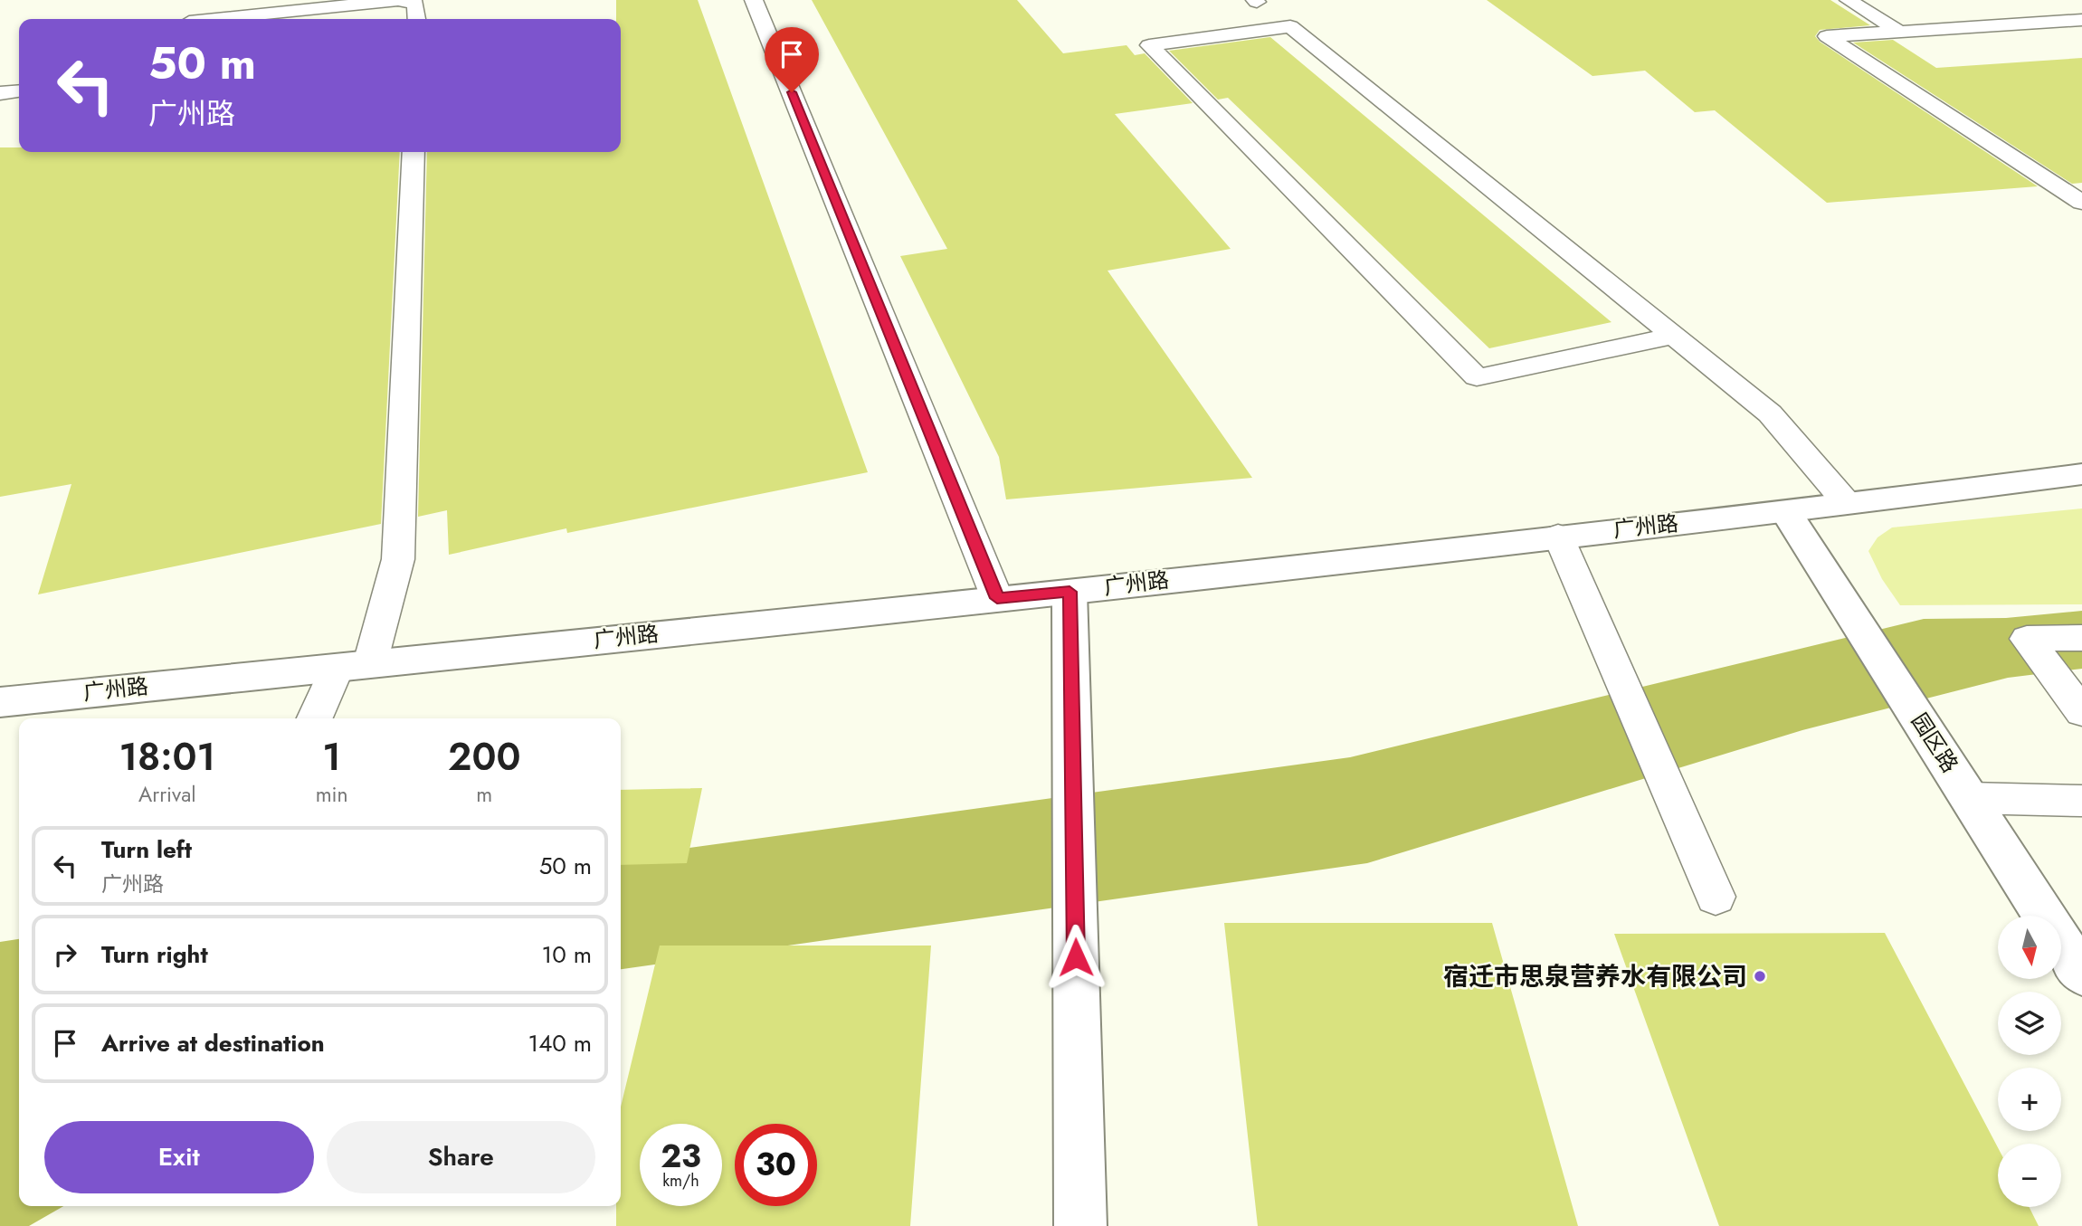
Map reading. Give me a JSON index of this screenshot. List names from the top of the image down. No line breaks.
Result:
{"streets":{"main road":["广州路","园区路"]},"crossings":[["广州路","园区路"]],"places":["宿迁市思泉营养水有限公司"],"north":"bottom","page":{"turn":["50 m","广州路"],"eta":["18:01","Arrival","1","min","200","m"],"list":[{"name":"Turn left","note":"广州路","value":"50 m"},{"name":"Turn right","value":"10 m"},{"name":"Arrive at destination","value":"140 m"}],"map_buttons":["+","−"],"buttons":["Exit","Share"],"speed":"23 km/h","limit":"30"}}
